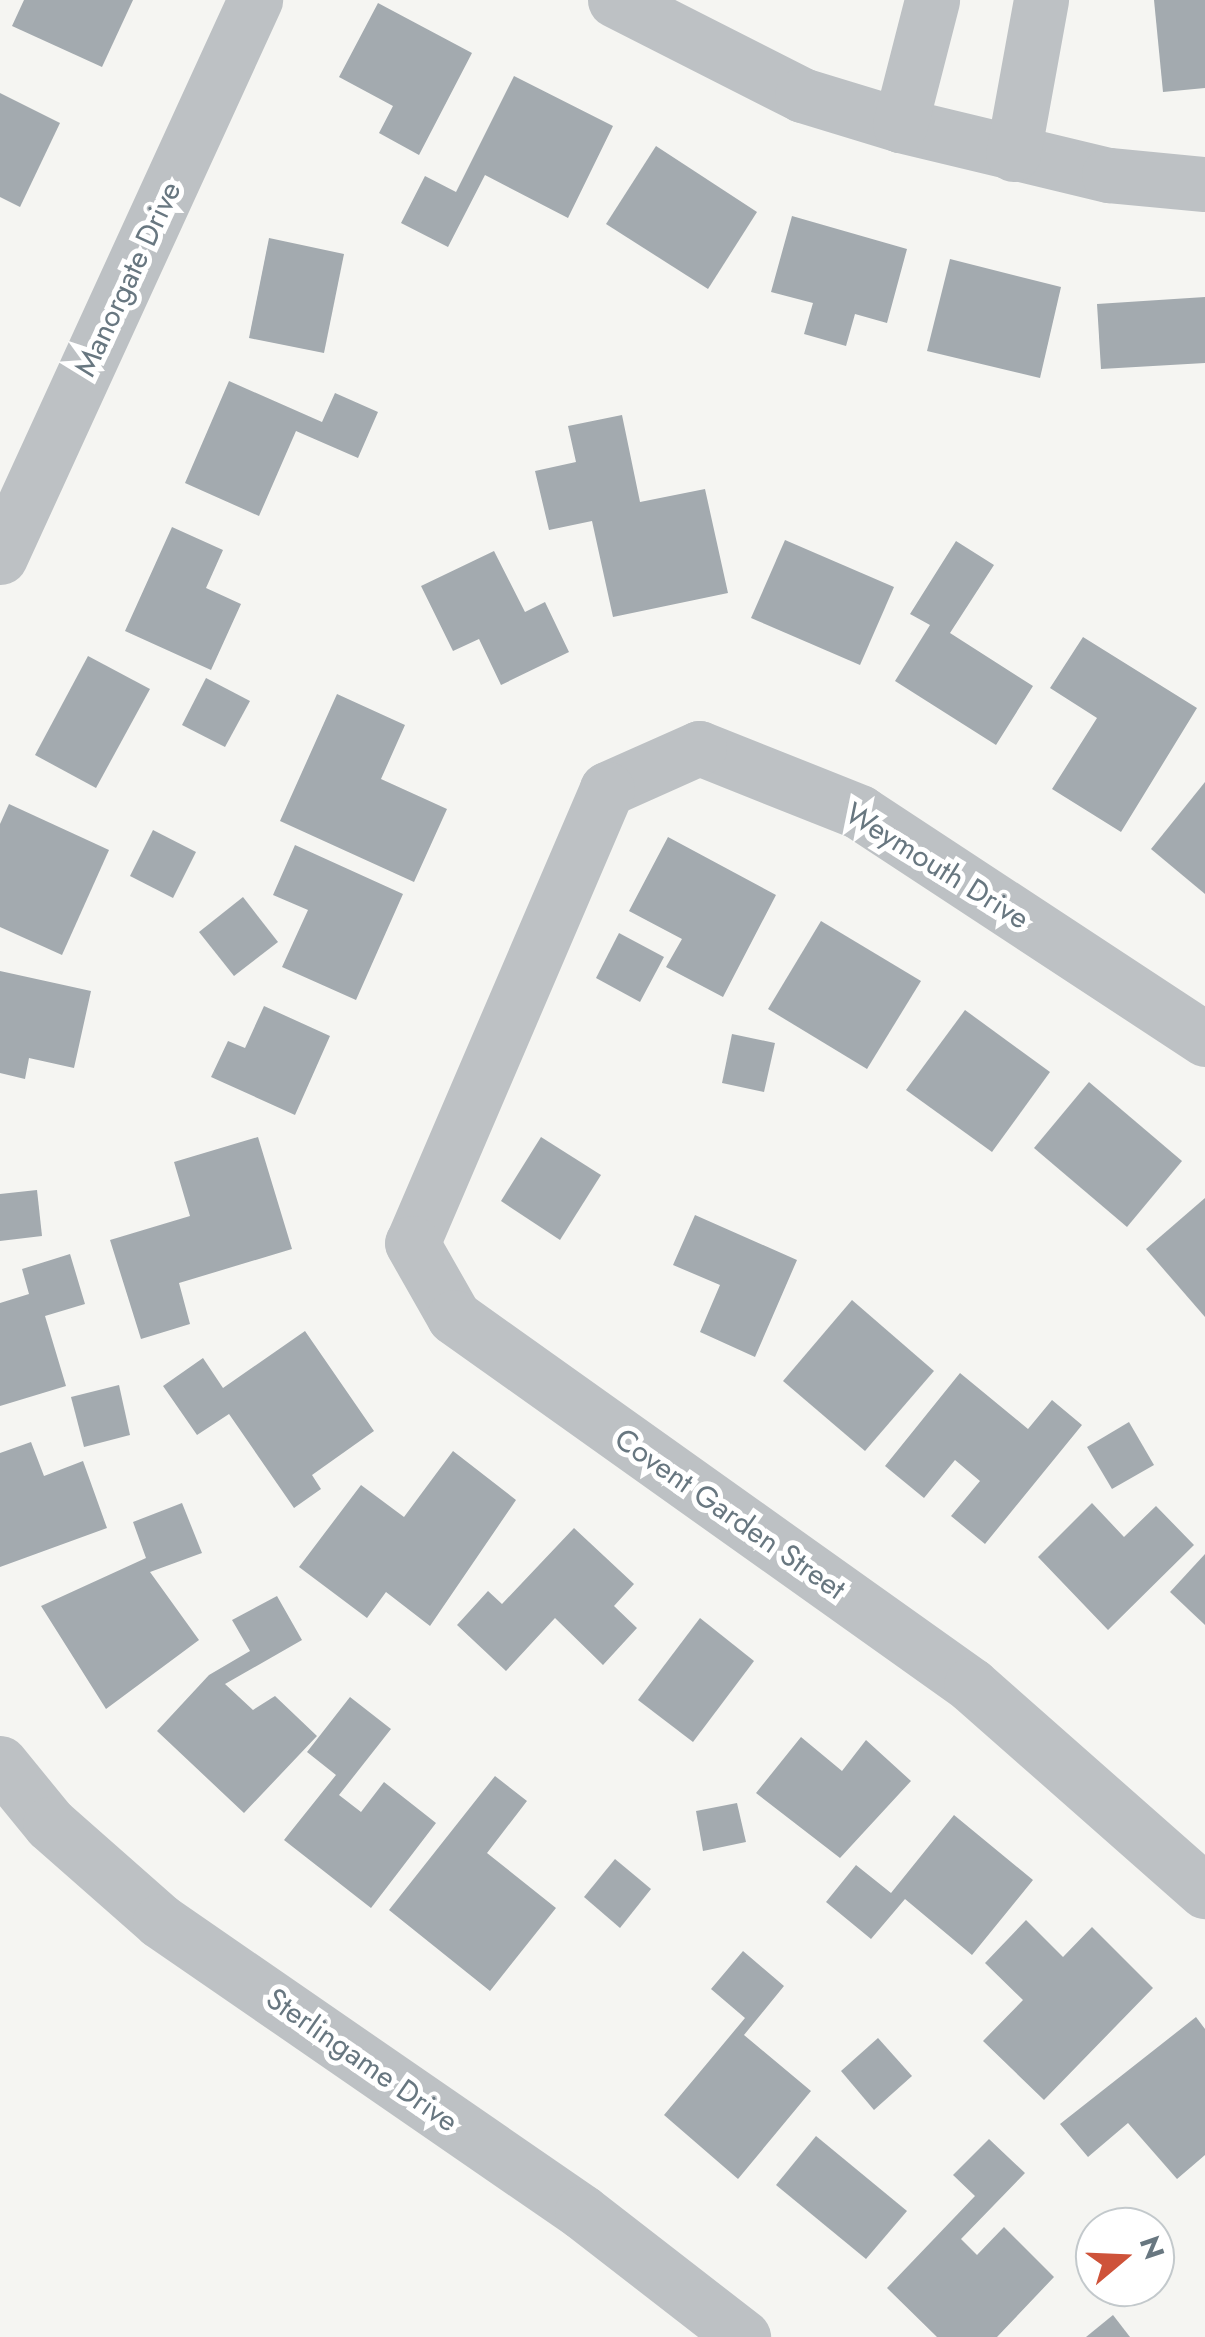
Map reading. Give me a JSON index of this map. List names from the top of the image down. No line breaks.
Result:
{"streets":{"street":["Manorgate Drive","Weymouth Drive","Covent Garden Street","Sterlingame Drive"]},"crossings":[["Weymouth Drive","Covent Garden Street"]],"north":"right"}
